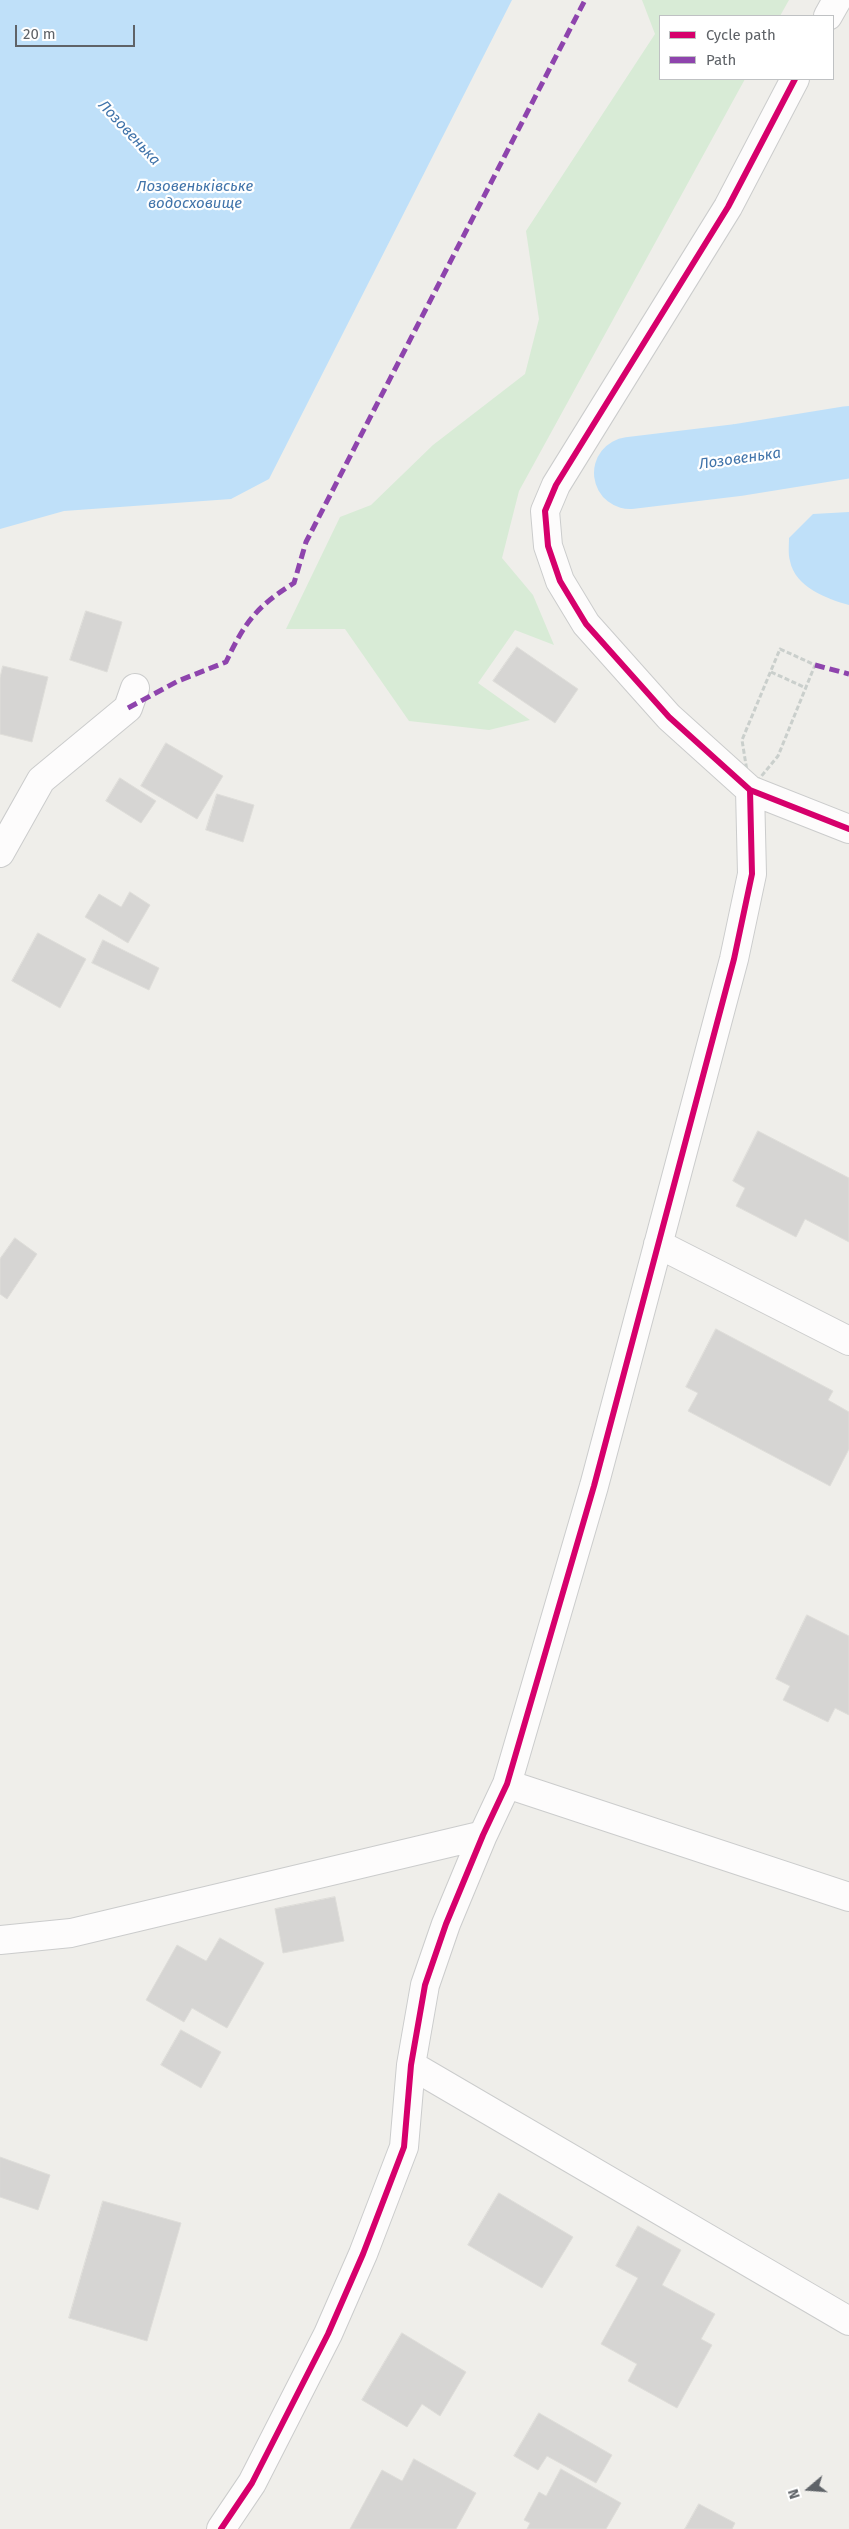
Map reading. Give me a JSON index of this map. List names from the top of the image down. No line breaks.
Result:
{"water":["Лозовенька","Лозовеньківське водосховище"],"legend":["Cycle path","Path"],"scale_bar":"20 m","north":"left"}
